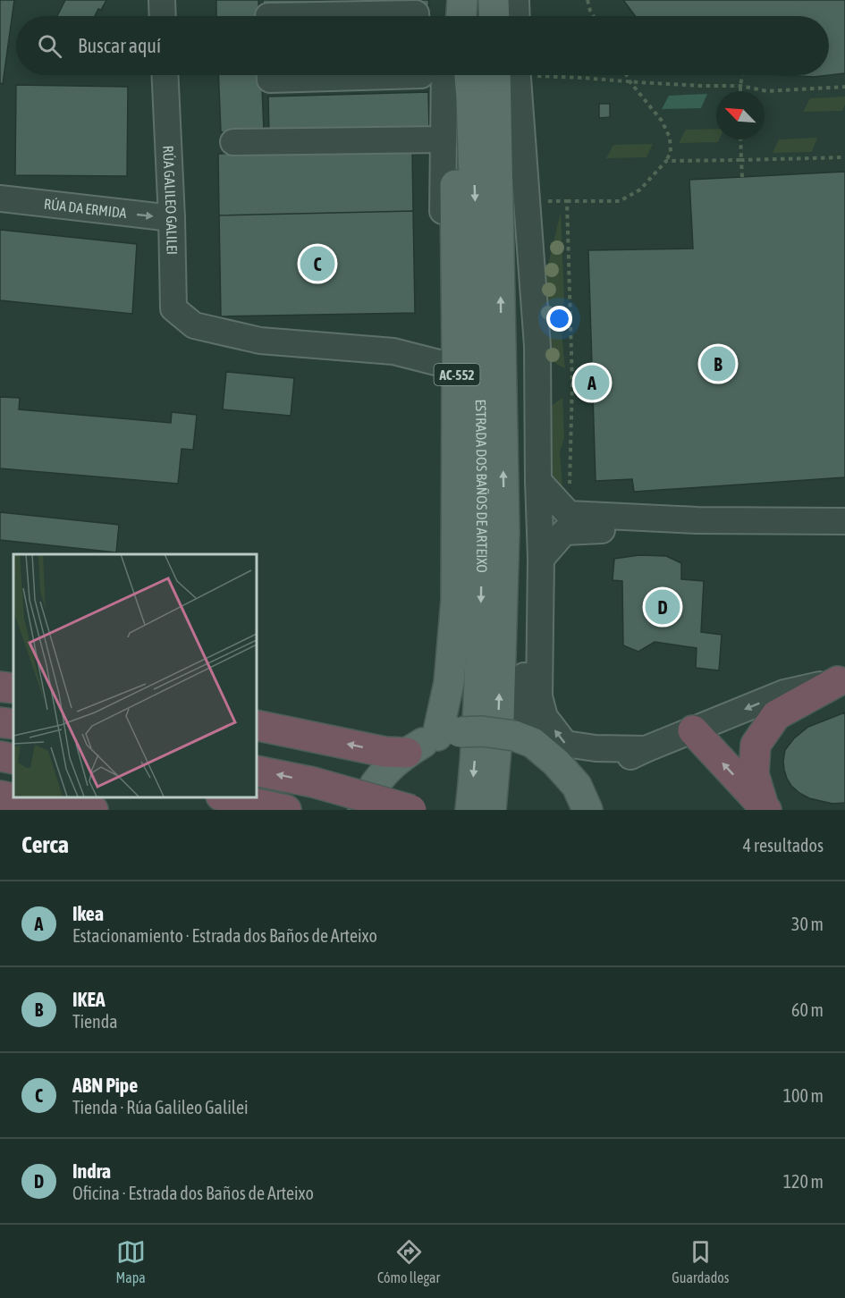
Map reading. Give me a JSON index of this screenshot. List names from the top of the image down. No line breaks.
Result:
{"streets":{"main road":["AC-552","ESTRADA DOS BAÑOS DE ARTEIXO"],"street":["RÚA GALILEO GALILEI","RÚA DA ERMIDA"]},"crossings":[["RÚA GALILEO GALILEI","RÚA DA ERMIDA"]],"one_way":["RÚA DA ERMIDA"],"north":"top left","page":{"search":"Buscar aquí","pins":["C","B","A","D"],"heading":["Cerca","4 resultados"],"list":[{"mark":"A","name":"Ikea","note":"Estacionamiento · Estrada dos Baños de Arteixo","value":"30 m"},{"mark":"B","name":"IKEA","note":"Tienda","value":"60 m"},{"mark":"C","name":"ABN Pipe","note":"Tienda · Rúa Galileo Galilei","value":"100 m"},{"mark":"D","name":"Indra","note":"Oficina · Estrada dos Baños de Arteixo","value":"120 m"}],"nav":["Mapa","Cómo llegar","Guardados"]}}
